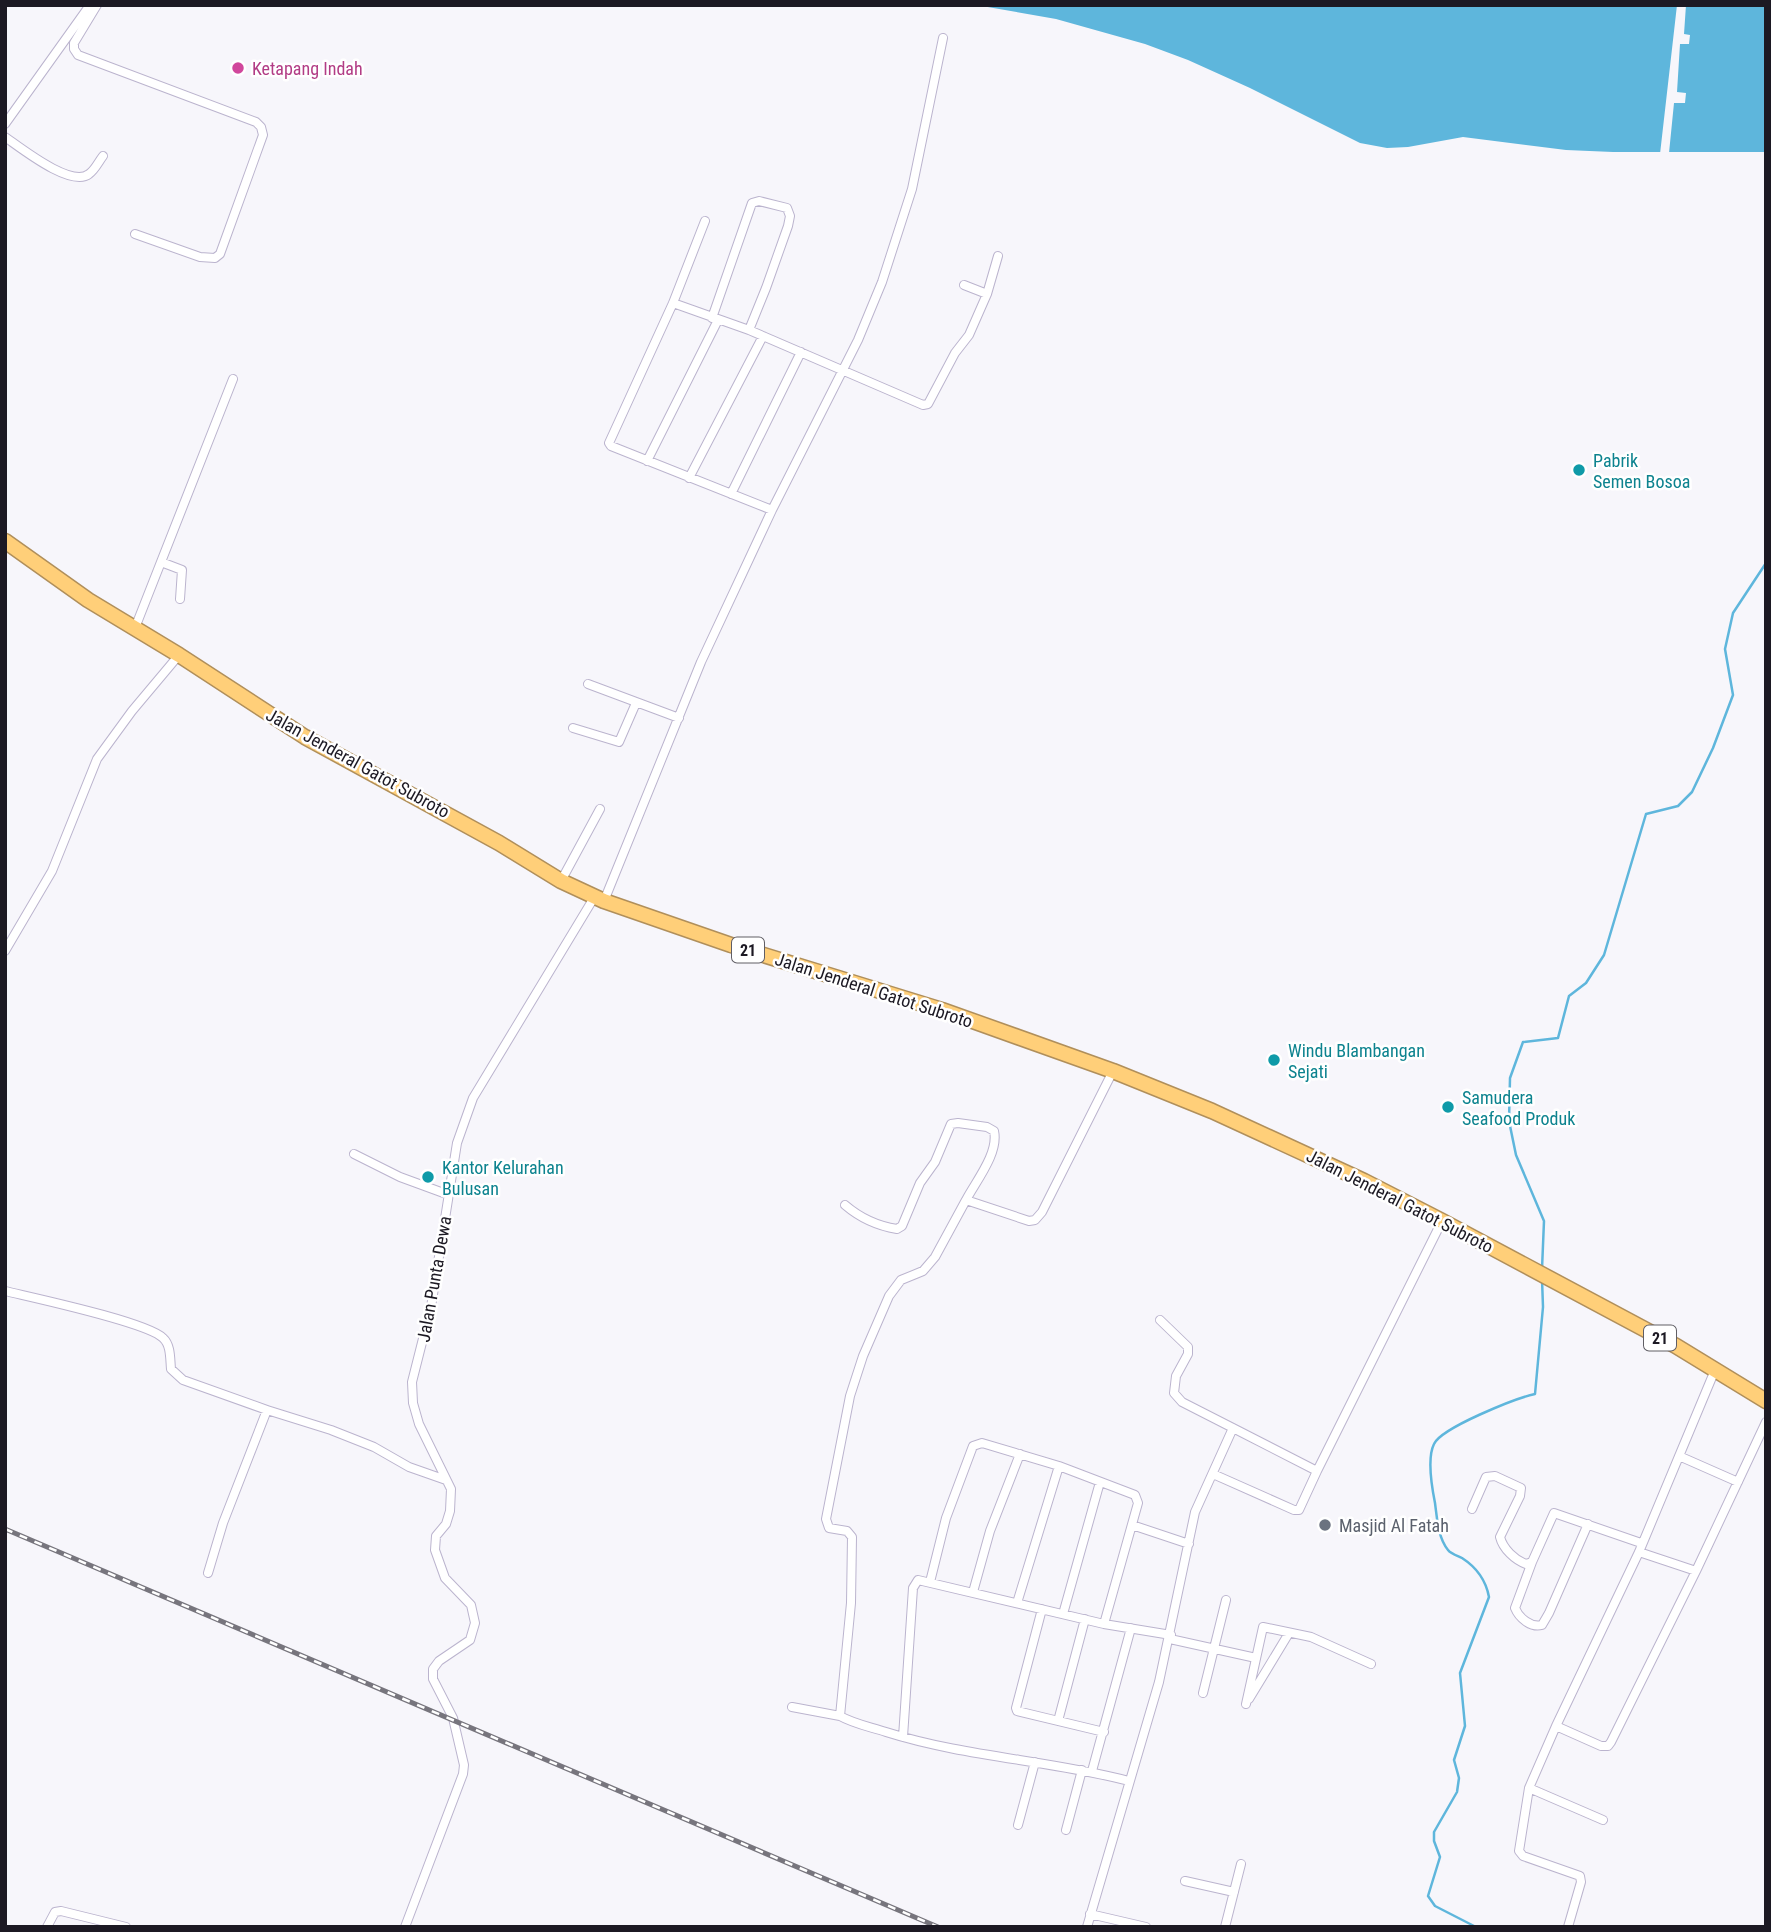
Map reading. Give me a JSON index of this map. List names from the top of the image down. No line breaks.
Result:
{"streets":{"highway":["Jalan Jenderal Gatot Subroto","21"],"street":["Jalan Punta Dewa"]},"crossings":[["Jalan Jenderal Gatot Subroto","Jalan Punta Dewa"]],"places":["Ketapang Indah","Pabrik Semen Bosoa","Windu Blambangan Sejati","Samudera Seafood Produk","Kantor Kelurahan Bulusan","Masjid Al Fatah"]}
